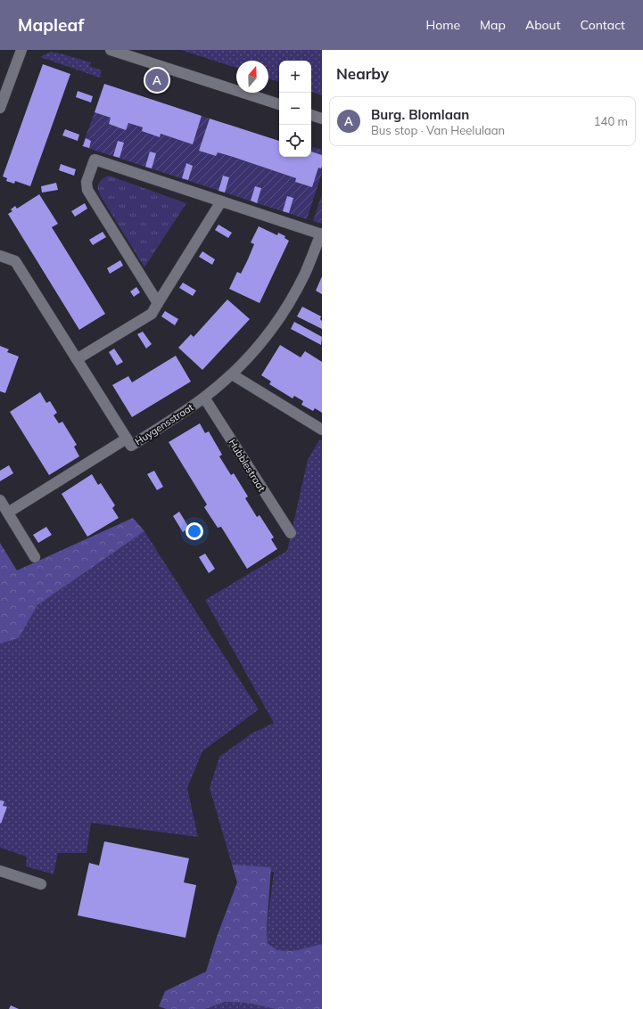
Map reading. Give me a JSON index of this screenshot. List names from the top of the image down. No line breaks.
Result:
{"streets":{"street":["Huygensstraat","Hubblestraat"]},"crossings":[["Huygensstraat","Hubblestraat"]],"north":"top","page":{"header":"Mapleaf","nav":["Home","Map","About","Contact"],"heading":"Nearby","map_buttons":["+","−"],"pins":"A","list":[{"mark":"A","name":"Burg. Blomlaan","note":"Bus stop · Van Heelulaan","value":"140 m"}]}}
